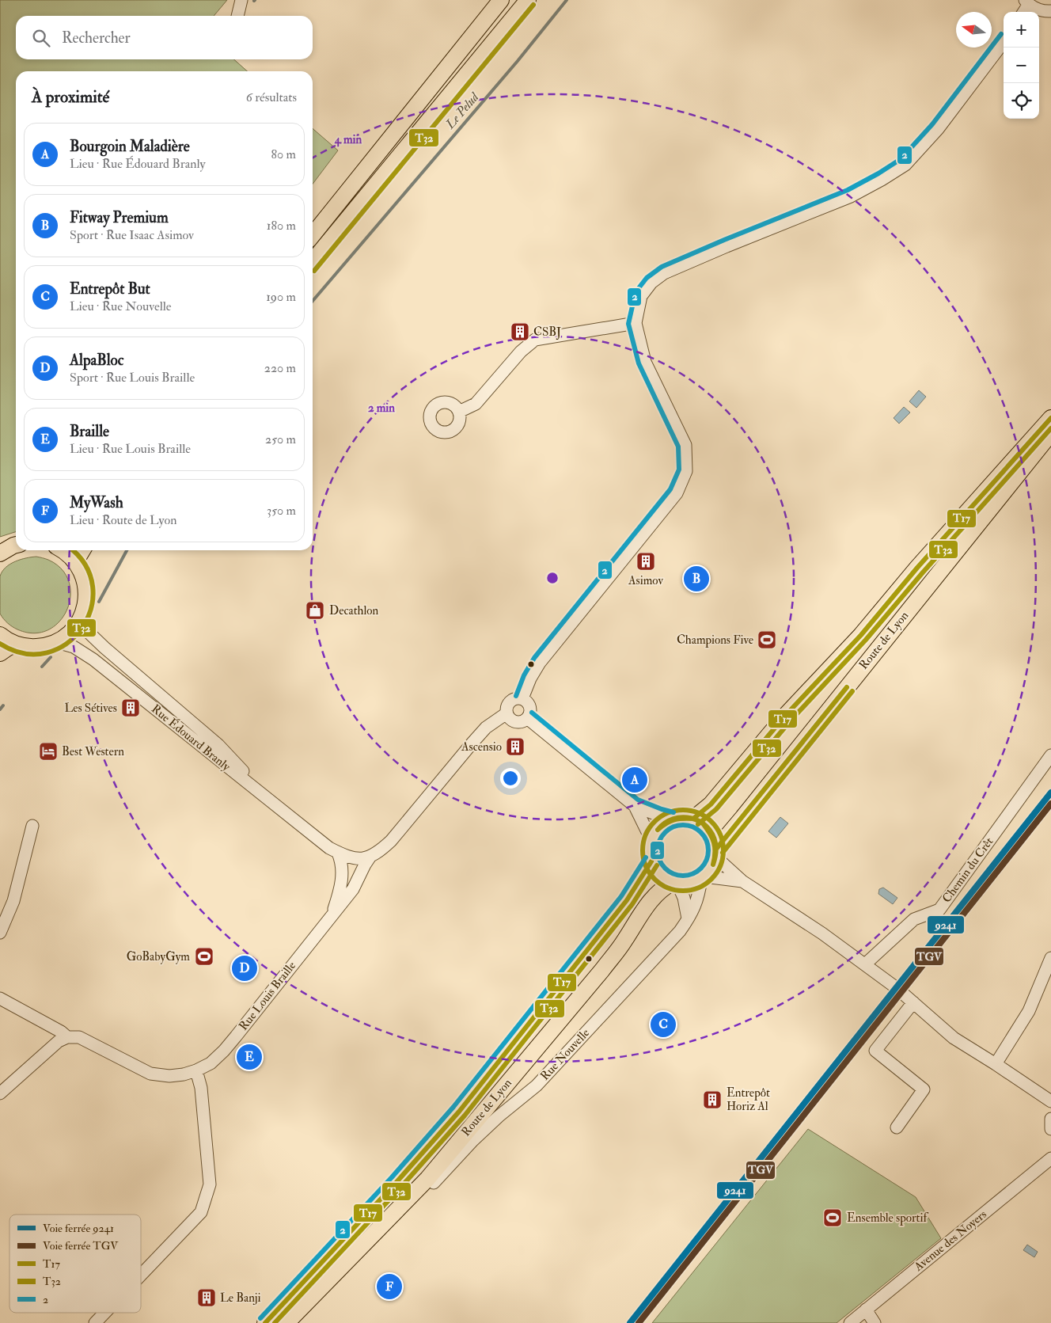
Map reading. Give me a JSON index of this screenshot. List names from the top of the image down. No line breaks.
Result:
{"streets":{"main road":["Route de Lyon"],"street":["Rue Édouard Branly","Chemin du Crêt","Rue Louis Braille","Rue Nouvelle","Avenue des Noyers"]},"crossings":[["Route de Lyon","Rue Nouvelle"],["Rue Édouard Branly","Rue Louis Braille"]],"water":["Le Pelud"],"places":{"building":["CSBJ","Asimov","Les Sétives","Ascensio","Entrepôt Horiz Al","Le Banji"],"shop":["Decathlon"],"sports":["Champions Five","GoBabyGym","Ensemble sportif"],"hotel":["Best Western"]},"lines":["transit line T32","transit line 2","transit line T17","rail line 9241","rail line TGV"],"legend":["Voie ferrée 9241","Voie ferrée TGV","T17","T32","2"],"north":"left","page":{"map_buttons":["+","−"],"search":"Rechercher","heading":["À proximité","6 résultats"],"list":[{"mark":"A","name":"Bourgoin Maladière","note":"Lieu · Rue Édouard Branly","value":"80 m"},{"mark":"B","name":"Fitway Premium","note":"Sport · Rue Isaac Asimov","value":"180 m"},{"mark":"C","name":"Entrepôt But","note":"Lieu · Rue Nouvelle","value":"190 m"},{"mark":"D","name":"AlpaBloc","note":"Sport · Rue Louis Braille","value":"220 m"},{"mark":"E","name":"Braille","note":"Lieu · Rue Louis Braille","value":"250 m"},{"mark":"F","name":"MyWash","note":"Lieu · Route de Lyon","value":"350 m"}],"pins":["B","A","D","C","E","F"]},"rings":["4 min","2 min"]}
